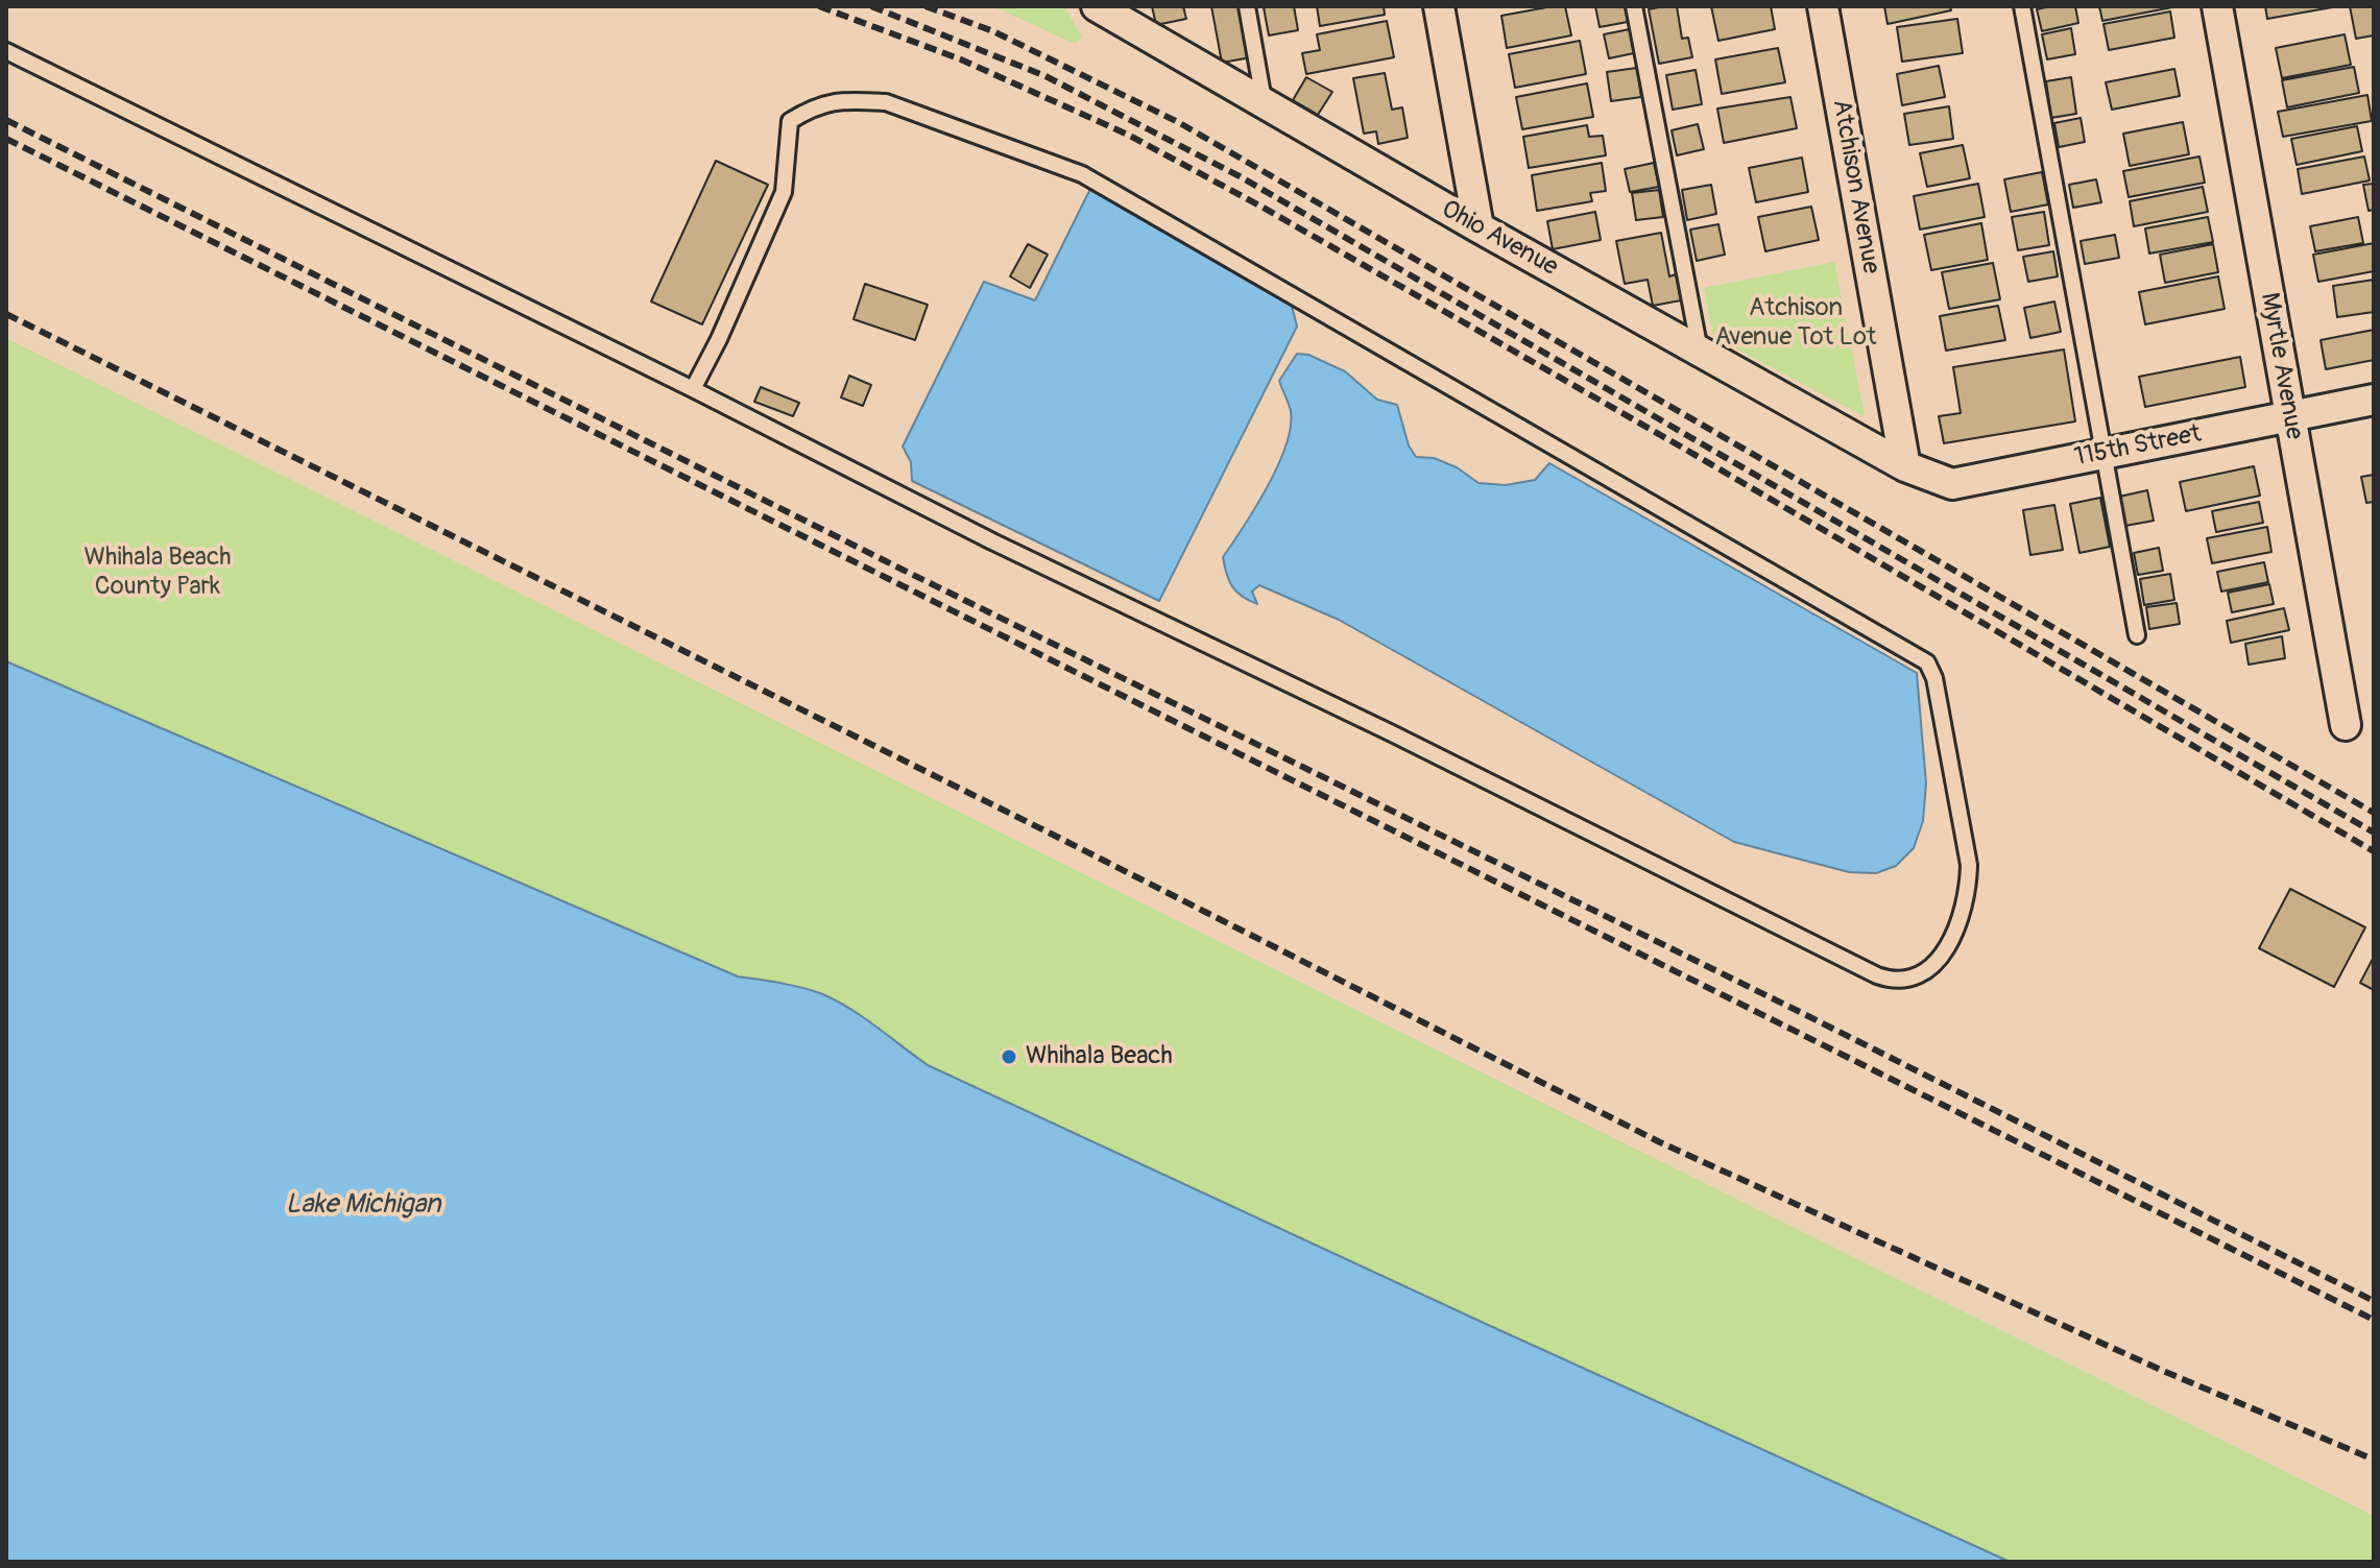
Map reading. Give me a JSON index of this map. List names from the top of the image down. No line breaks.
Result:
{"streets":{"street":["Atchison Avenue","Ohio Avenue","Myrtle Avenue","115th Street"]},"crossings":[["Atchison Avenue","Ohio Avenue"],["Atchison Avenue","115th Street"],["Ohio Avenue","115th Street"],["Myrtle Avenue","115th Street"]],"water":["Lake Michigan"],"parks":["Atchison Avenue Tot Lot","Whihala Beach County Park"],"places":["Whihala Beach"]}
